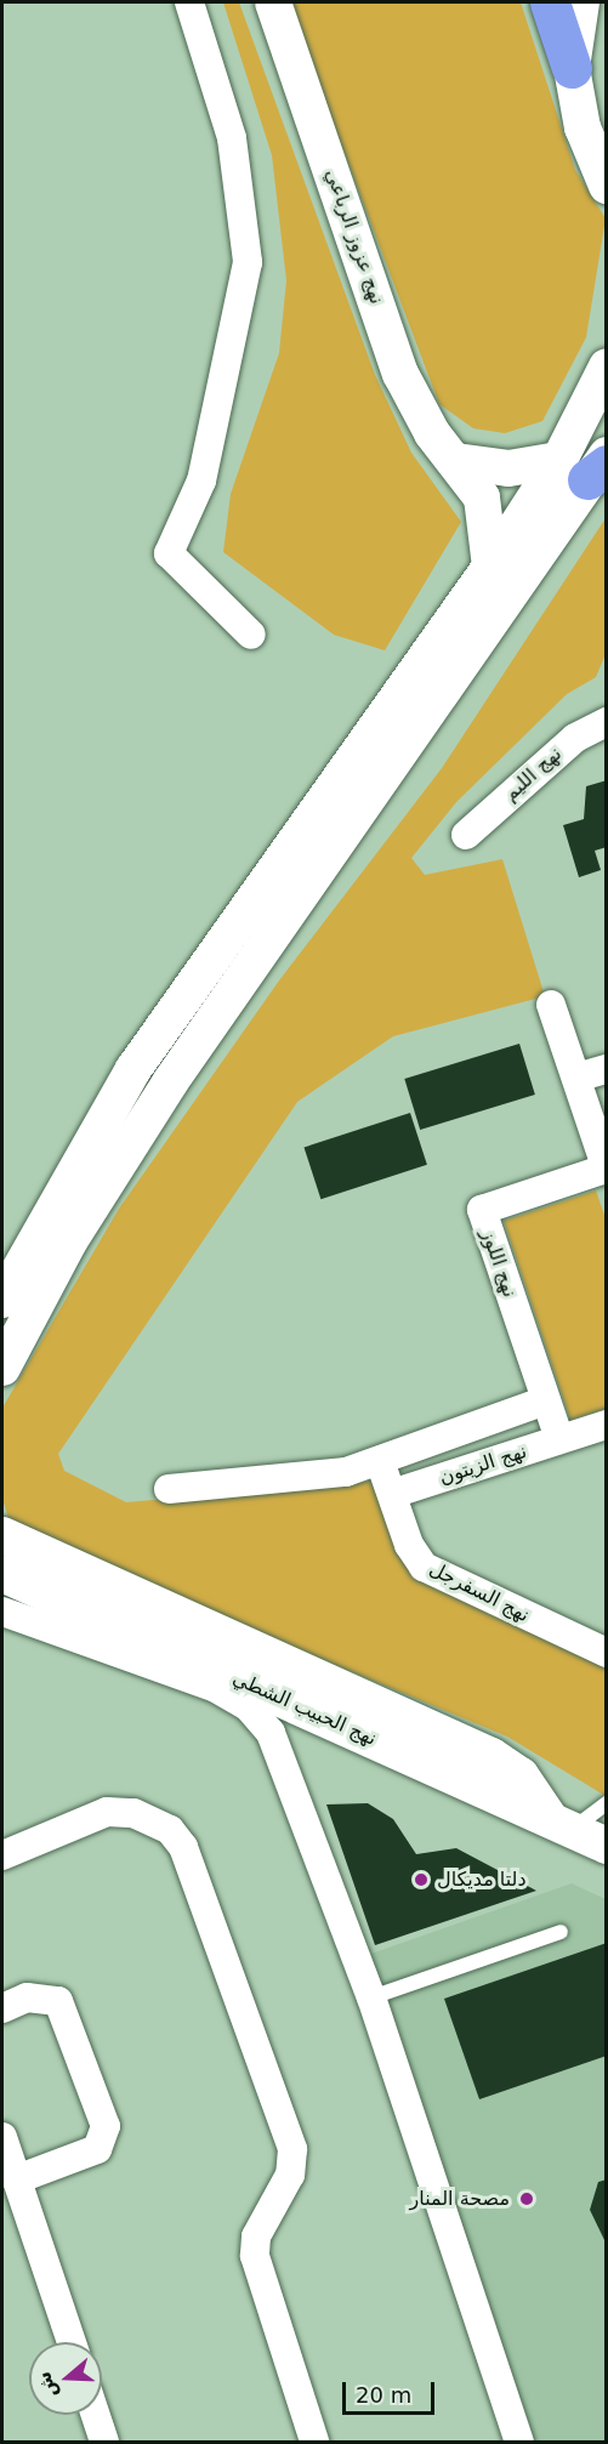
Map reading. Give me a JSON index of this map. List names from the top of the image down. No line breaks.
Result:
{"streets":{"street":["نهج عزوز الرباعي","نهج الليم","نهج اللوز","نهج الزيتون","نهج السفرجل","نهج الحبيب الشطي"]},"crossings":[["نهج اللوز","نهج الزيتون"],["نهج الزيتون","نهج السفرجل"]],"places":["دلتا مديكال","مصحة المنار"],"scale_bar":"20 m","north":"left"}
